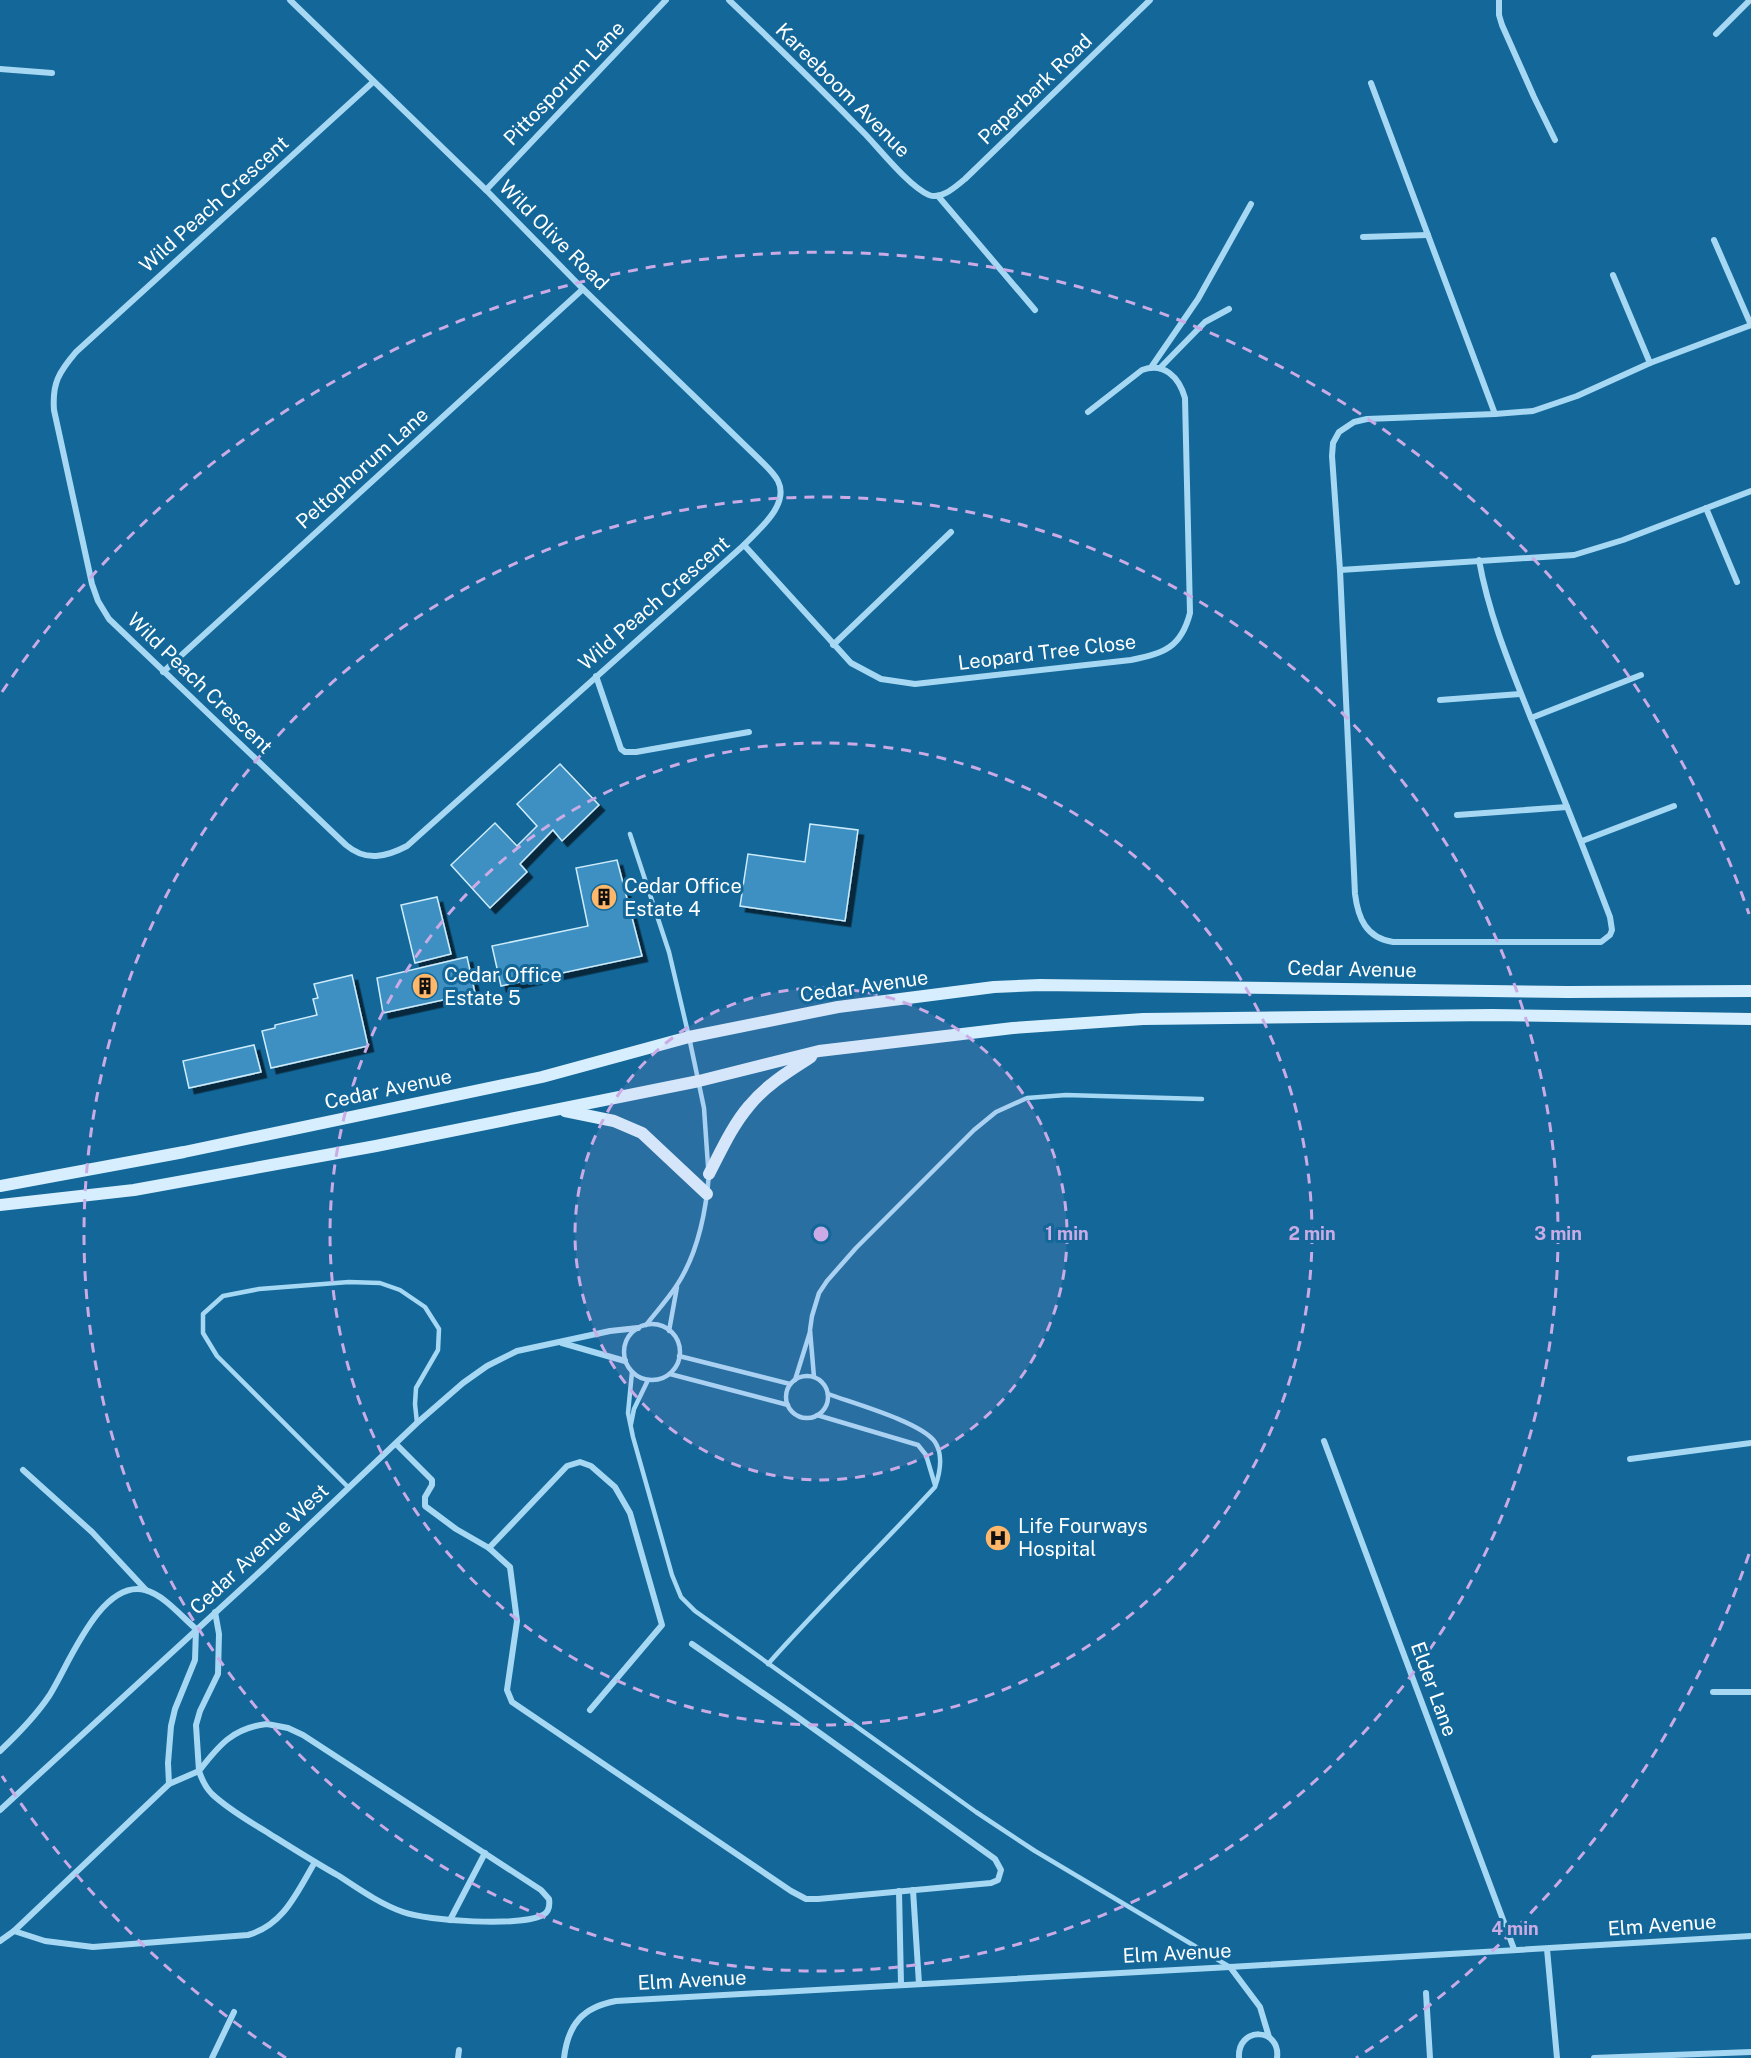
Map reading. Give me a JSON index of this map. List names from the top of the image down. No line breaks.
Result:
{"streets":{"main road":["Cedar Avenue"],"street":["Pittosporum Lane","Paperbark Road","Kareeboom Avenue","Wild Peach Crescent","Wild Olive Road","Peltophorum Lane","Leopard Tree Close","Cedar Avenue West","Elder Lane","Elm Avenue"]},"crossings":[["Pittosporum Lane","Wild Olive Road"],["Paperbark Road","Kareeboom Avenue"],["Wild Peach Crescent","Wild Olive Road"],["Wild Peach Crescent","Peltophorum Lane"],["Wild Peach Crescent","Leopard Tree Close"],["Wild Olive Road","Peltophorum Lane"],["Elder Lane","Elm Avenue"]],"places":{"building":["Cedar Office Estate 4","Cedar Office Estate 5"],"hospital":["Life Fourways Hospital"]},"rings":["1 min","2 min","3 min","4 min"]}
